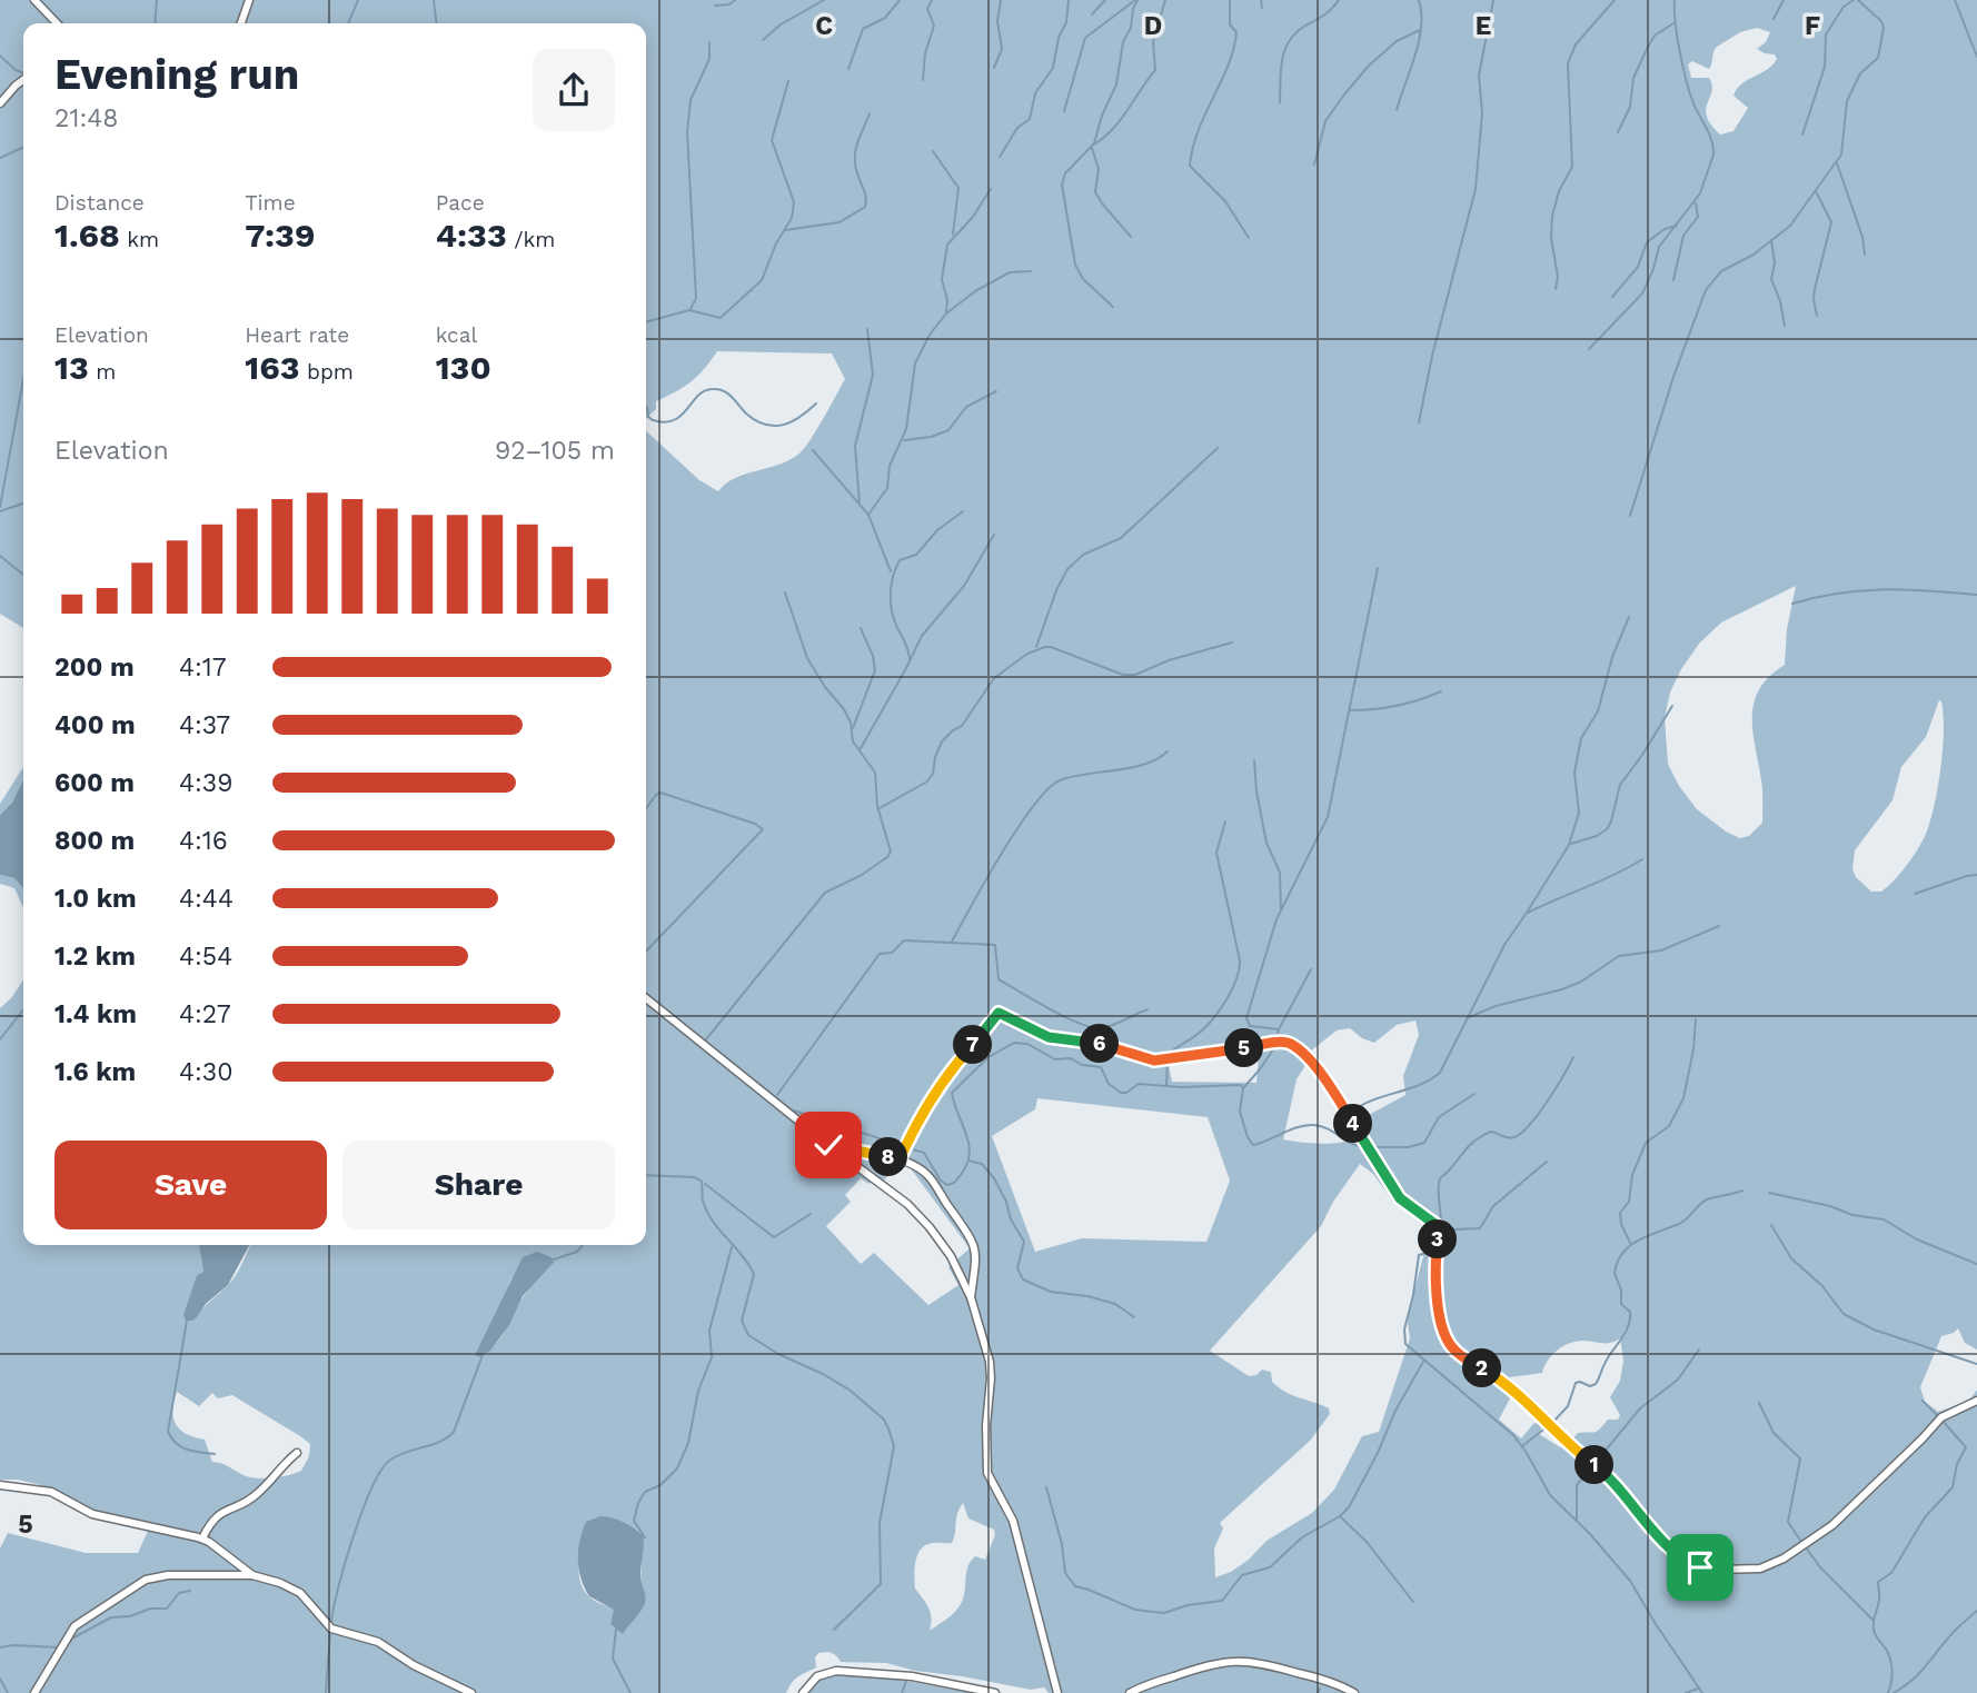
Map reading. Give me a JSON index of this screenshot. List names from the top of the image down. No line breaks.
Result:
{"page":{"heading":["Evening run","21:48"],"stats":[["Distance","1.68 km"],["Time","7:39"],["Pace","4:33 /km"],["Elevation","13 m"],["Heart rate","163 bpm"],["kcal","130"]],"chart":["Elevation","92–105 m"],"list":[{"name":"200 m","note":"4:17"},{"name":"400 m","note":"4:37"},{"name":"600 m","note":"4:39"},{"name":"800 m","note":"4:16"},{"name":"1.0 km","note":"4:44"},{"name":"1.2 km","note":"4:54"},{"name":"1.4 km","note":"4:27"},{"name":"1.6 km","note":"4:30"}],"pins":["6","7","5","4","8","3","2","1"],"buttons":["Save","Share"]},"grid":{"columns":["C","D","E","F"],"rows":["5"]}}
